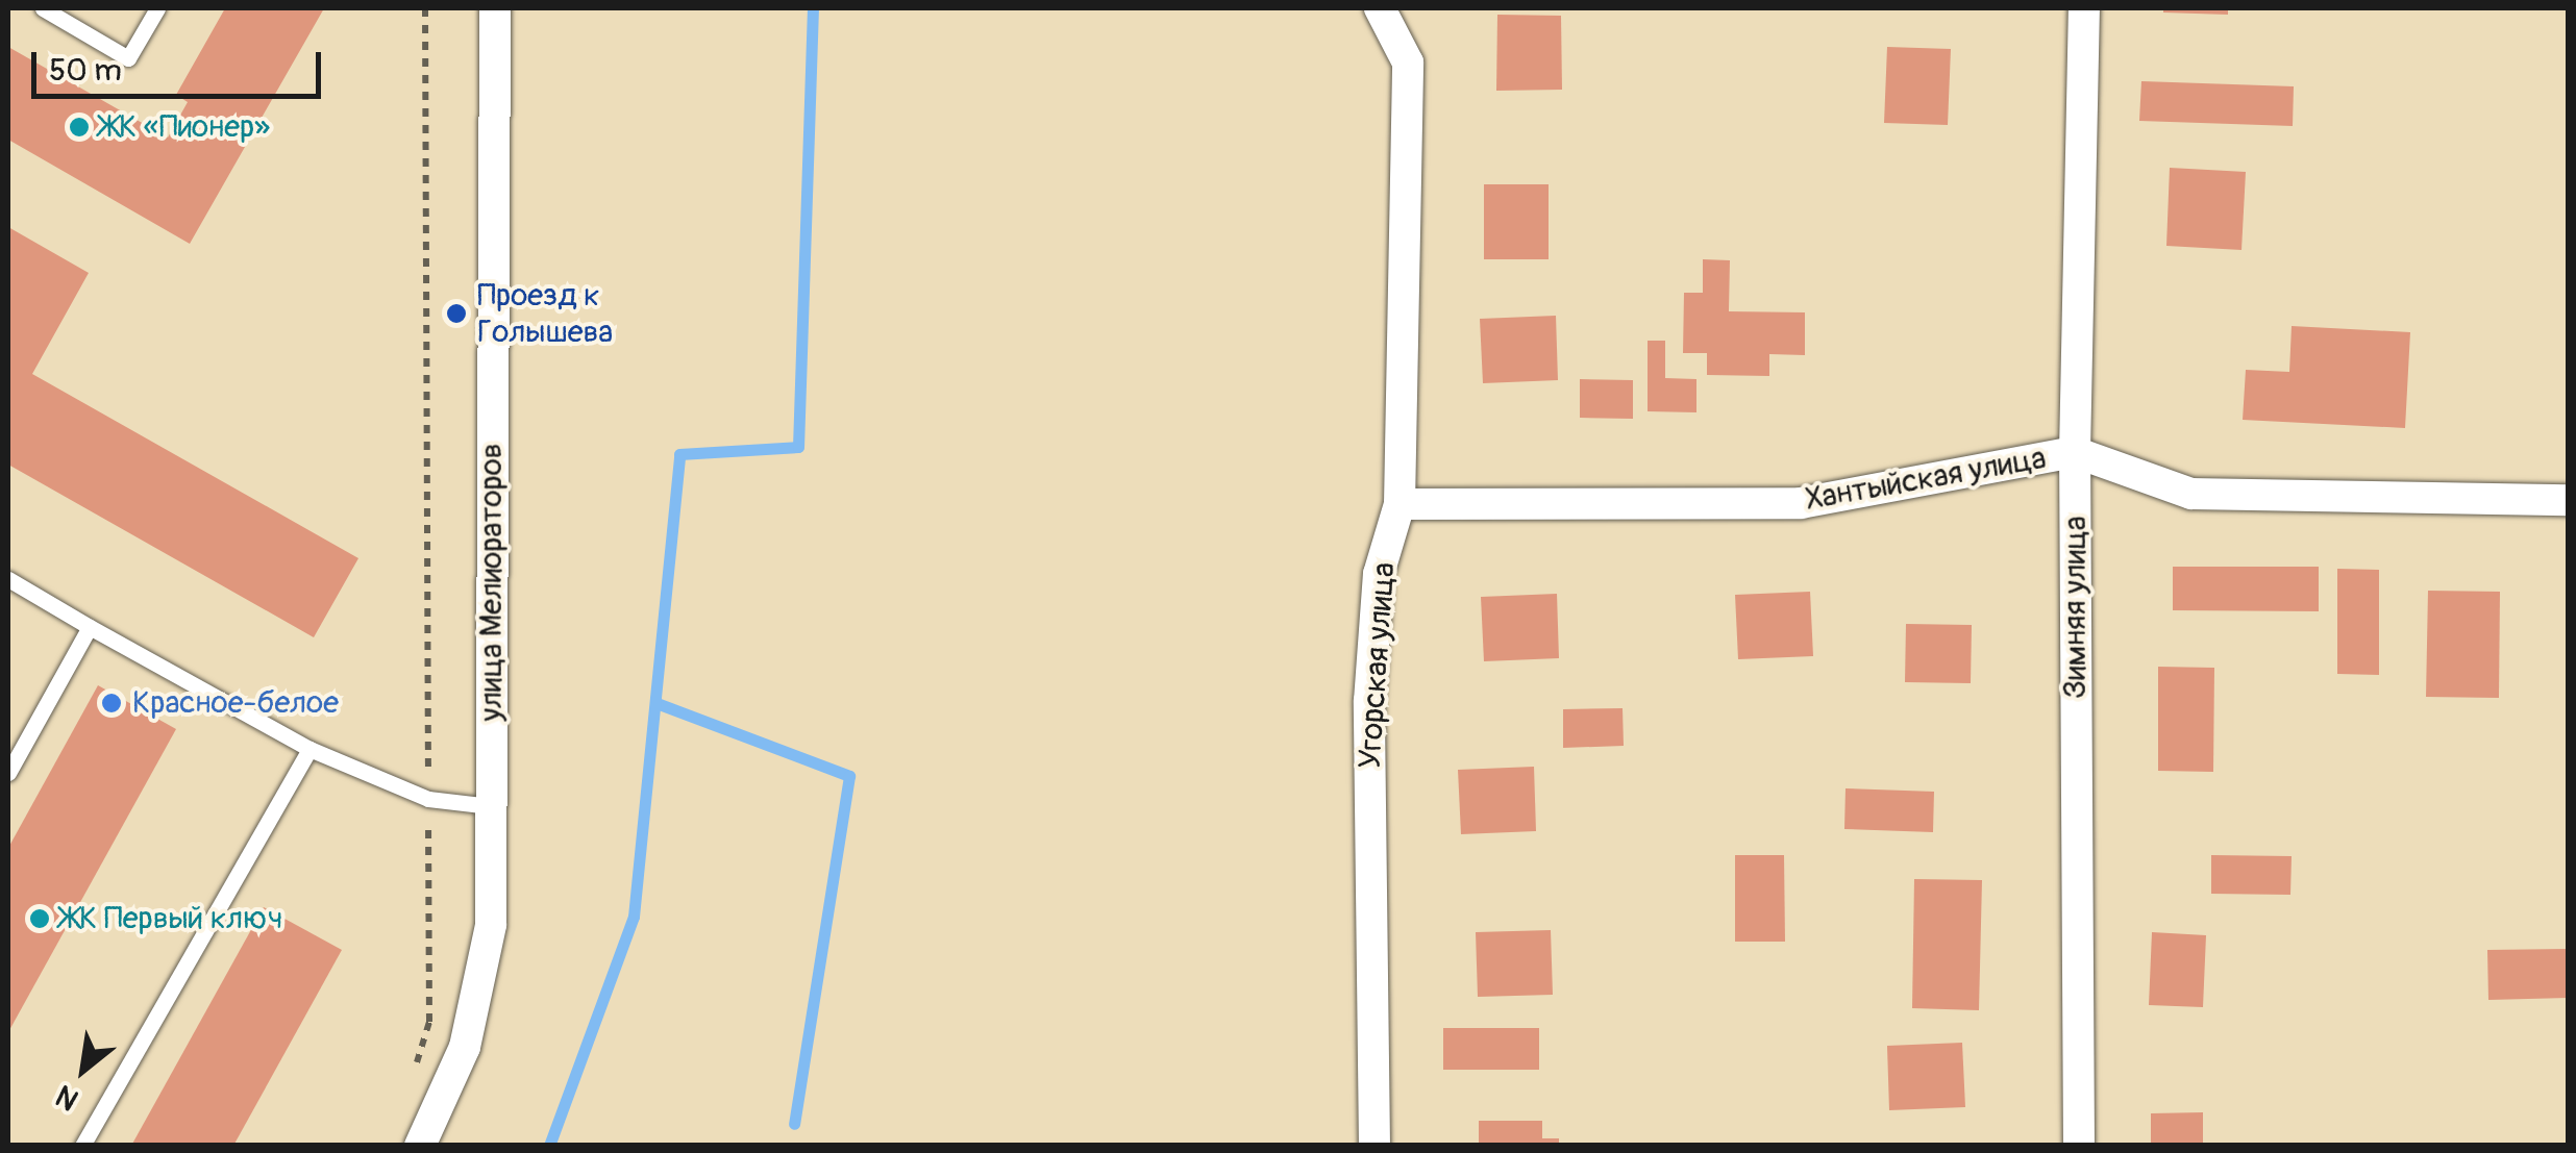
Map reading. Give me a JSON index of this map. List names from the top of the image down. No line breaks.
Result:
{"streets":{"street":["Хантыйская улица","улица Мелиораторов","Зимняя улица","Угорская улица"]},"crossings":[["Хантыйская улица","Зимняя улица"],["Хантыйская улица","Угорская улица"]],"places":["ЖК «Пионер»","Проезд к Голышева","Красное-белое","ЖК Первый ключ"],"scale_bar":"50 m","north":"bottom left"}
